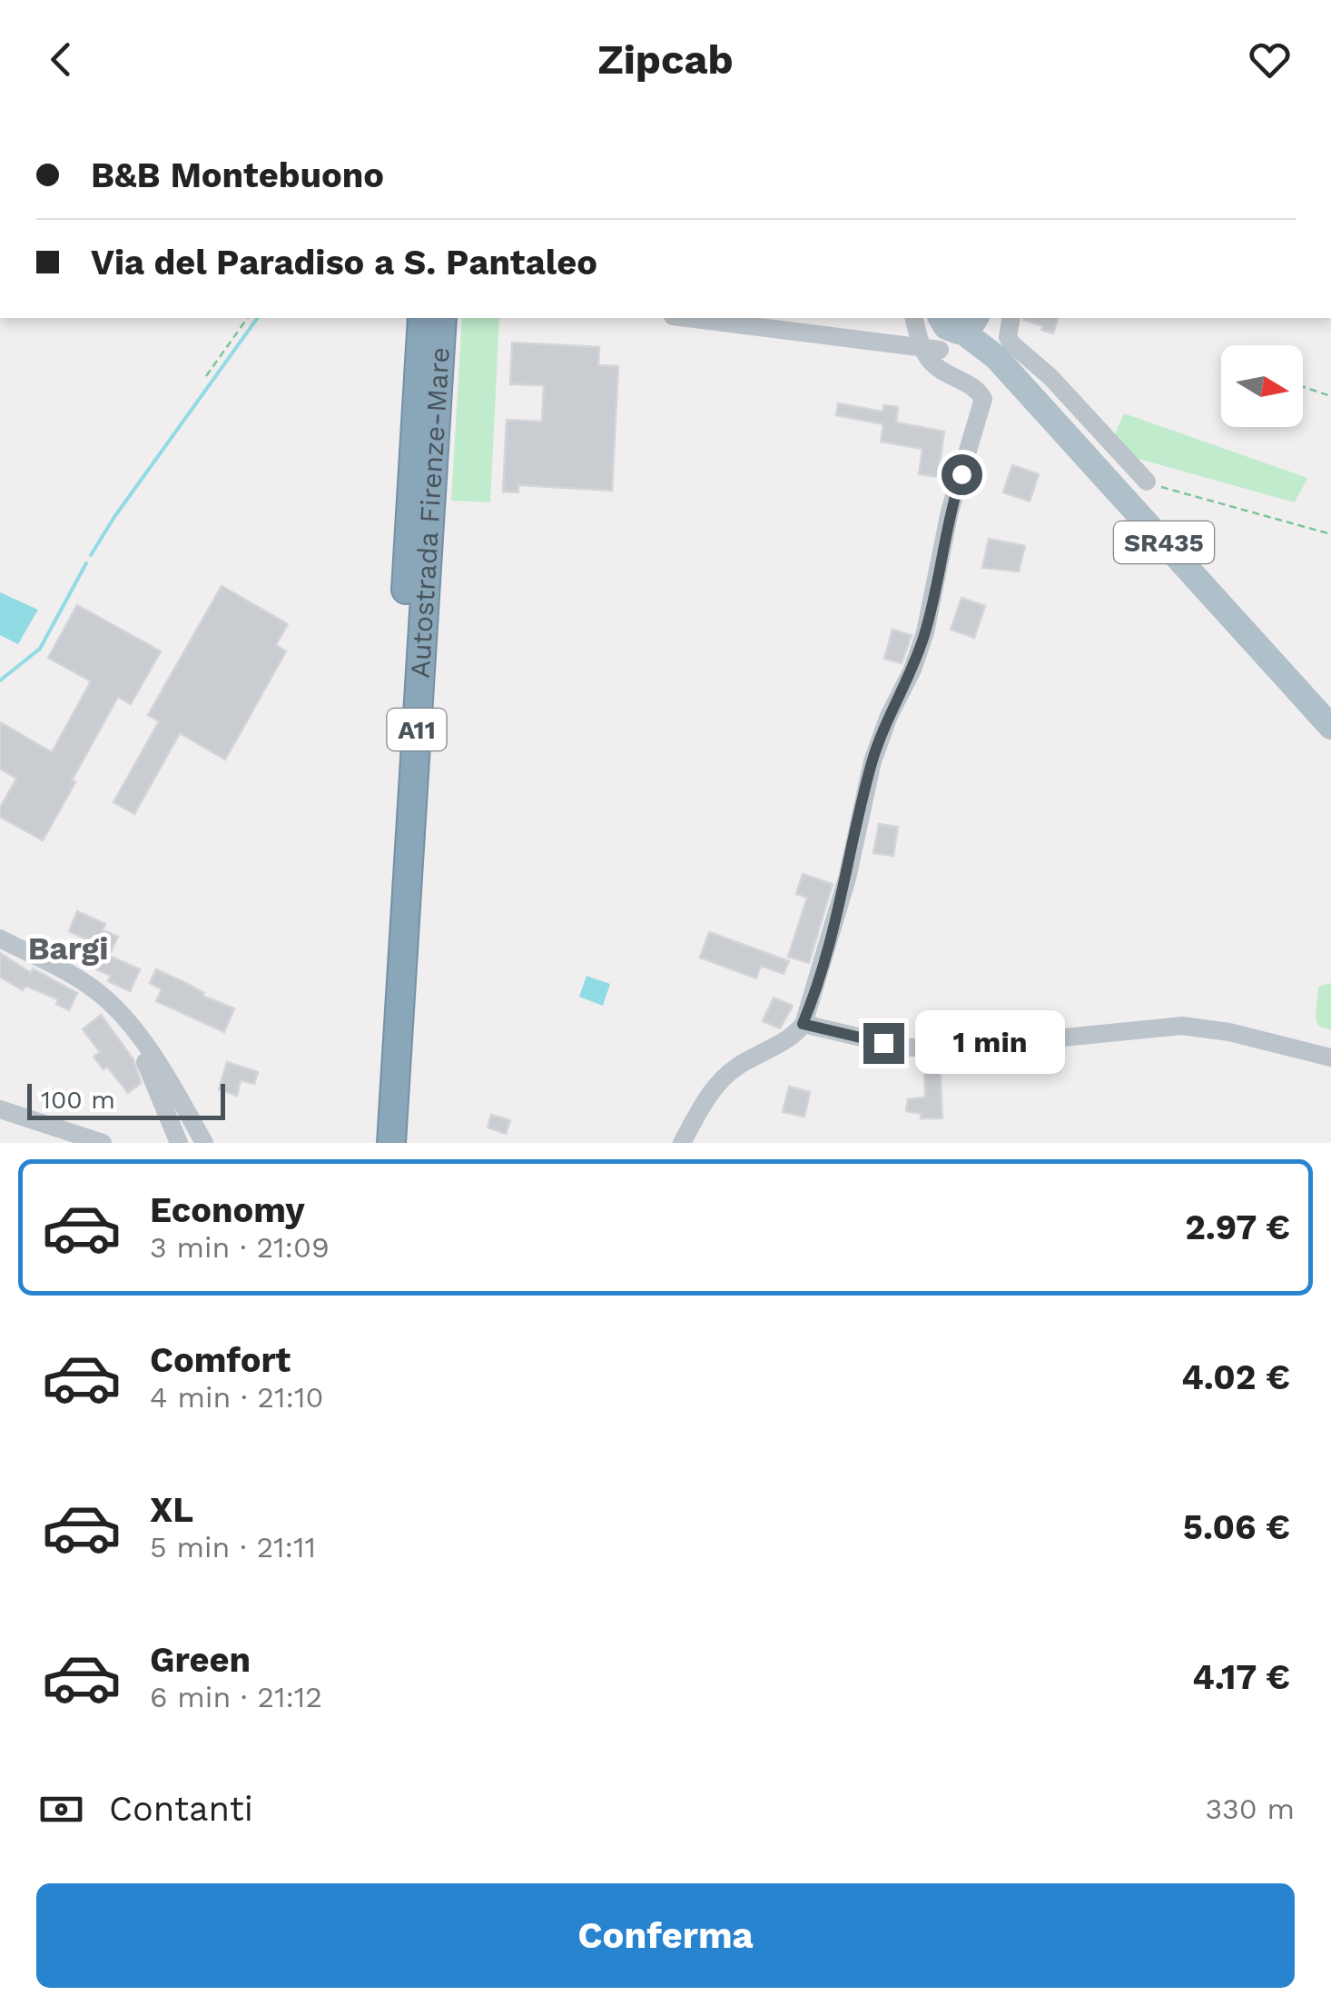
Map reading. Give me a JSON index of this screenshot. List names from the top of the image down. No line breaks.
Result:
{"streets":{"highway":["Autostrada Firenze-Mare","A11"],"main road":["SR435"]},"districts":["Bargi"],"scale_bar":"100 m","north":"right","page":{"header":"Zipcab","banner":["B&B Montebuono","Via del Paradiso a S. Pantaleo"],"bubble":"1 min","scale":"100 m","list":[{"name":"Economy","note":"3 min · 21:09","value":"2.97 €"},{"name":"Comfort","note":"4 min · 21:10","value":"4.02 €"},{"name":"XL","note":"5 min · 21:11","value":"5.06 €"},{"name":"Green","note":"6 min · 21:12","value":"4.17 €"}],"pay":["Contanti","330 m"],"buttons":"Conferma"}}
